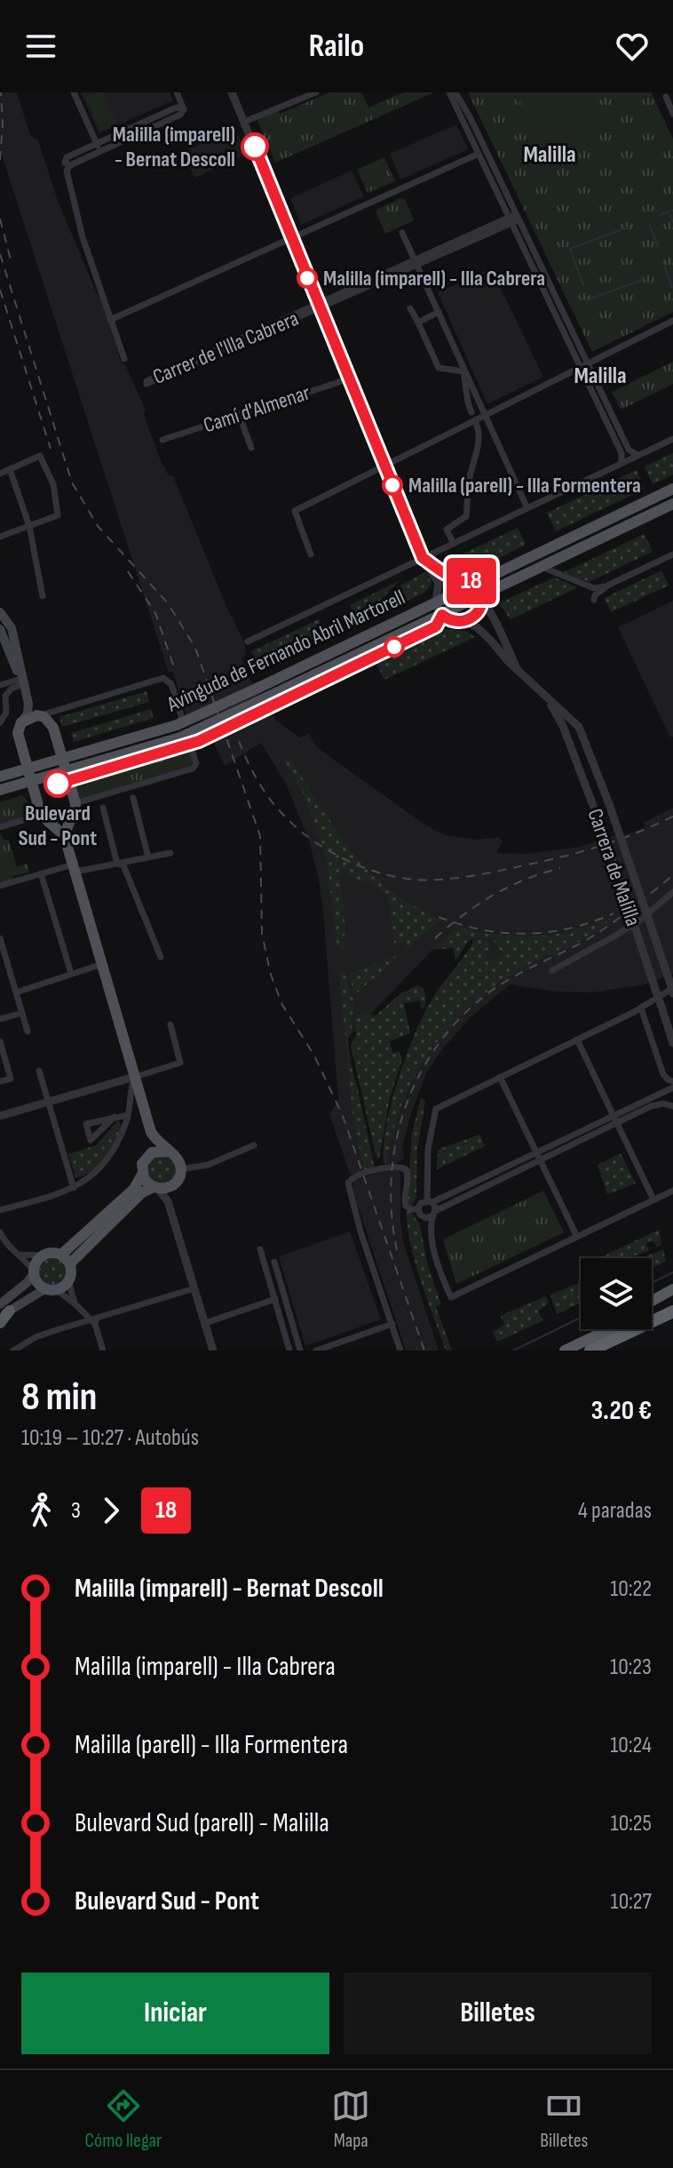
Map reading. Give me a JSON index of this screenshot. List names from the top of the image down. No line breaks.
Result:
{"streets":{"main road":["Avinguda de Fernando Abril Martorell"],"street":["Carrer de l'Illa Cabrera","Camí d'Almenar","Carrera de Malilla"]},"crossings":[["Avinguda de Fernando Abril Martorell","Carrera de Malilla"]],"districts":["Malilla","Malilla"],"places":["Malilla (imparell) - Bernat Descoll","Malilla (imparell) - Illa Cabrera","Malilla (parell) - Illa Formentera","Bulevard Sud - Pont"],"lines":["bus line 18"],"page":{"header":"Railo","on_map":"18","heading":["8 min","10:19 – 10:27 · Autobús","3.20 €"],"legs":["3","18","4 paradas"],"list":[{"name":"Malilla (imparell) - Bernat Descoll","value":"10:22"},{"name":"Malilla (imparell) - Illa Cabrera","value":"10:23"},{"name":"Malilla (parell) - Illa Formentera","value":"10:24"},{"name":"Bulevard Sud (parell) - Malilla","value":"10:25"},{"name":"Bulevard Sud - Pont","value":"10:27"}],"buttons":["Iniciar","Billetes"],"tabs":["Cómo llegar","Mapa","Billetes"]}}
